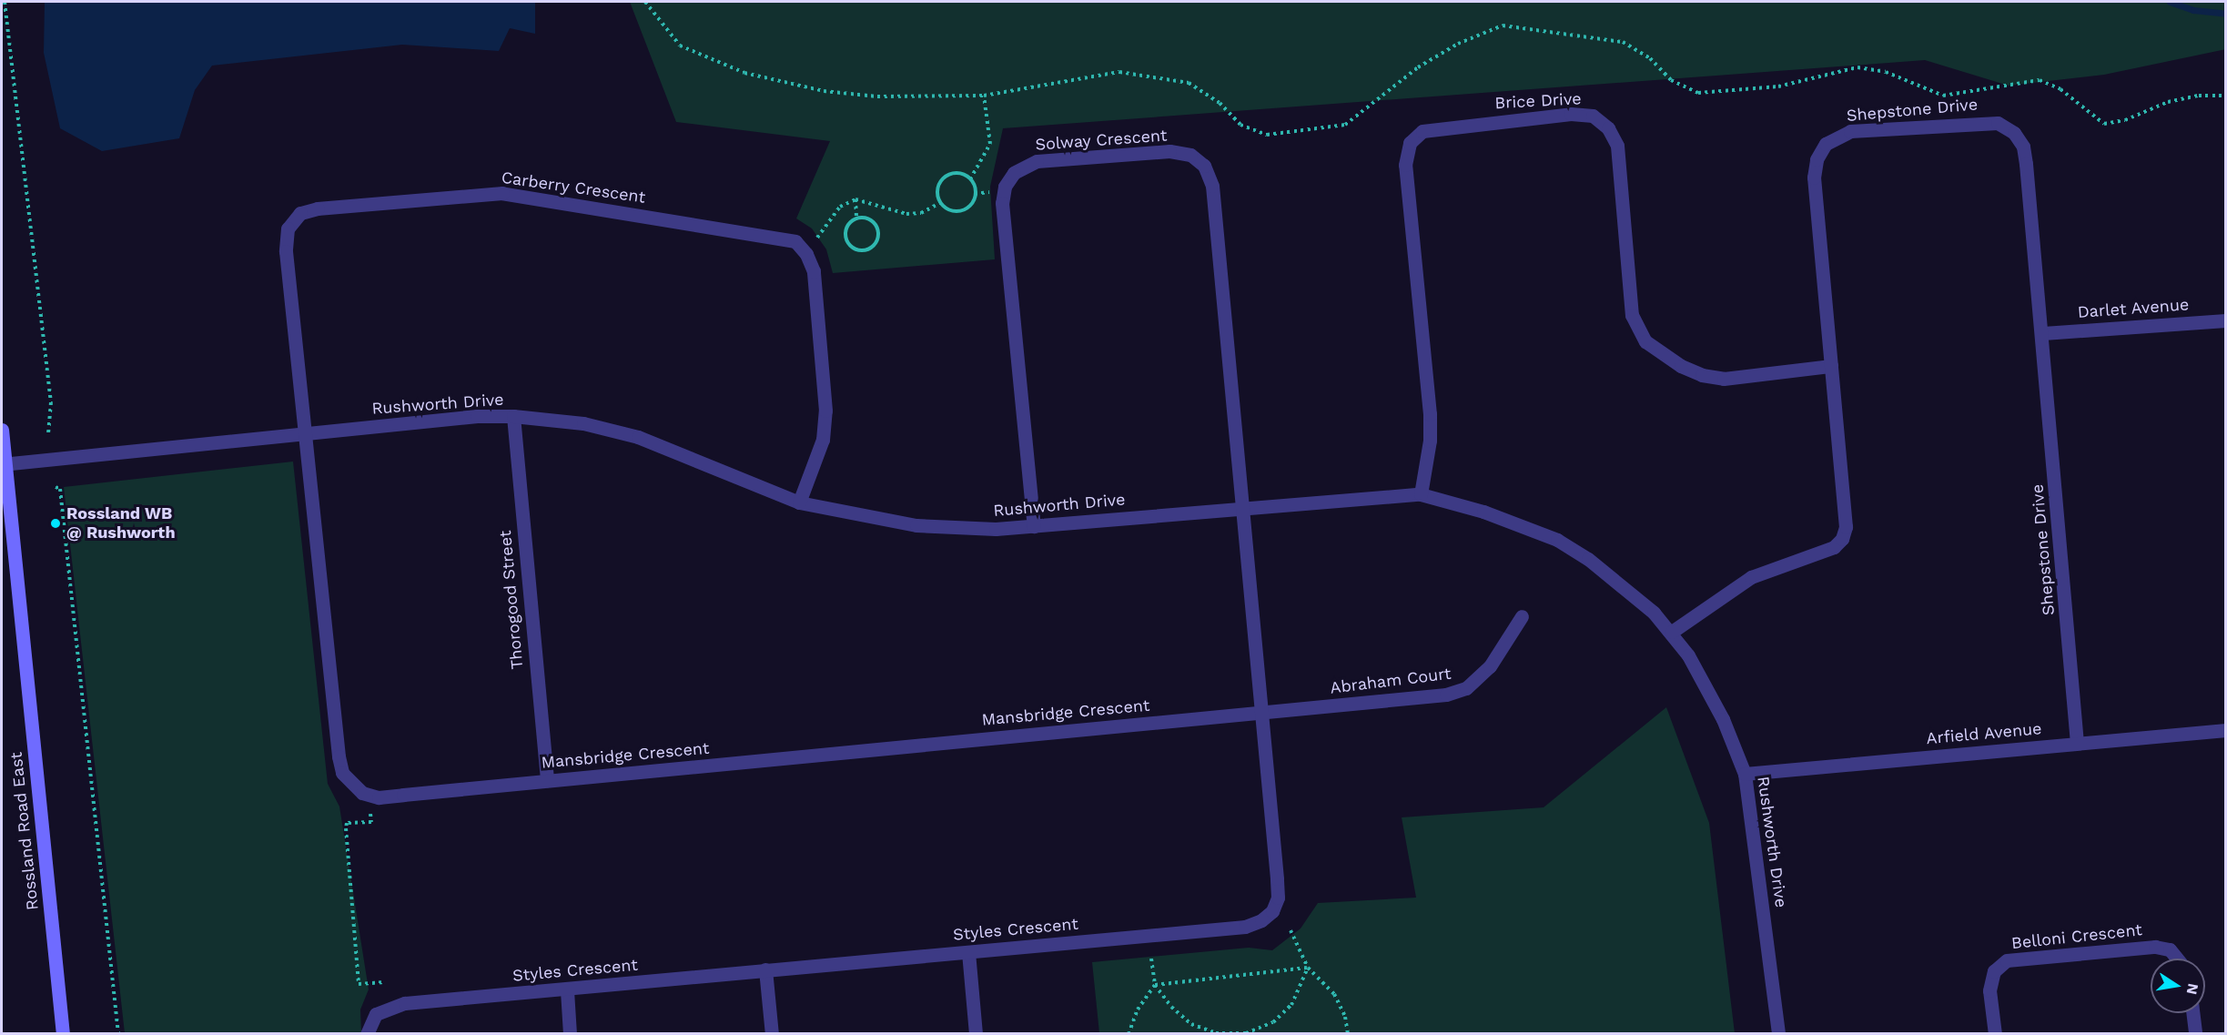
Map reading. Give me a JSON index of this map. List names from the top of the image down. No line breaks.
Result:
{"streets":{"main road":["Rossland Road East"],"street":["Brice Drive","Shepstone Drive","Solway Crescent","Carberry Crescent","Darlet Avenue","Rushworth Drive","Thorogood Street","Abraham Court","Mansbridge Crescent","Arfield Avenue","Styles Crescent","Belloni Crescent"]},"crossings":[["Brice Drive","Shepstone Drive"],["Brice Drive","Rushworth Drive"],["Shepstone Drive","Darlet Avenue"],["Shepstone Drive","Rushworth Drive"],["Shepstone Drive","Arfield Avenue"],["Solway Crescent","Rushworth Drive"],["Solway Crescent","Styles Crescent"],["Carberry Crescent","Rushworth Drive"],["Carberry Crescent","Mansbridge Crescent"],["Rushworth Drive","Thorogood Street"],["Rushworth Drive","Mansbridge Crescent"],["Rushworth Drive","Arfield Avenue"],["Rushworth Drive","Rossland Road East"],["Rushworth Drive","Styles Crescent"],["Thorogood Street","Mansbridge Crescent"],["Abraham Court","Mansbridge Crescent"],["Abraham Court","Styles Crescent"],["Mansbridge Crescent","Styles Crescent"]],"places":["Rossland WB @ Rushworth"],"north":"right"}
